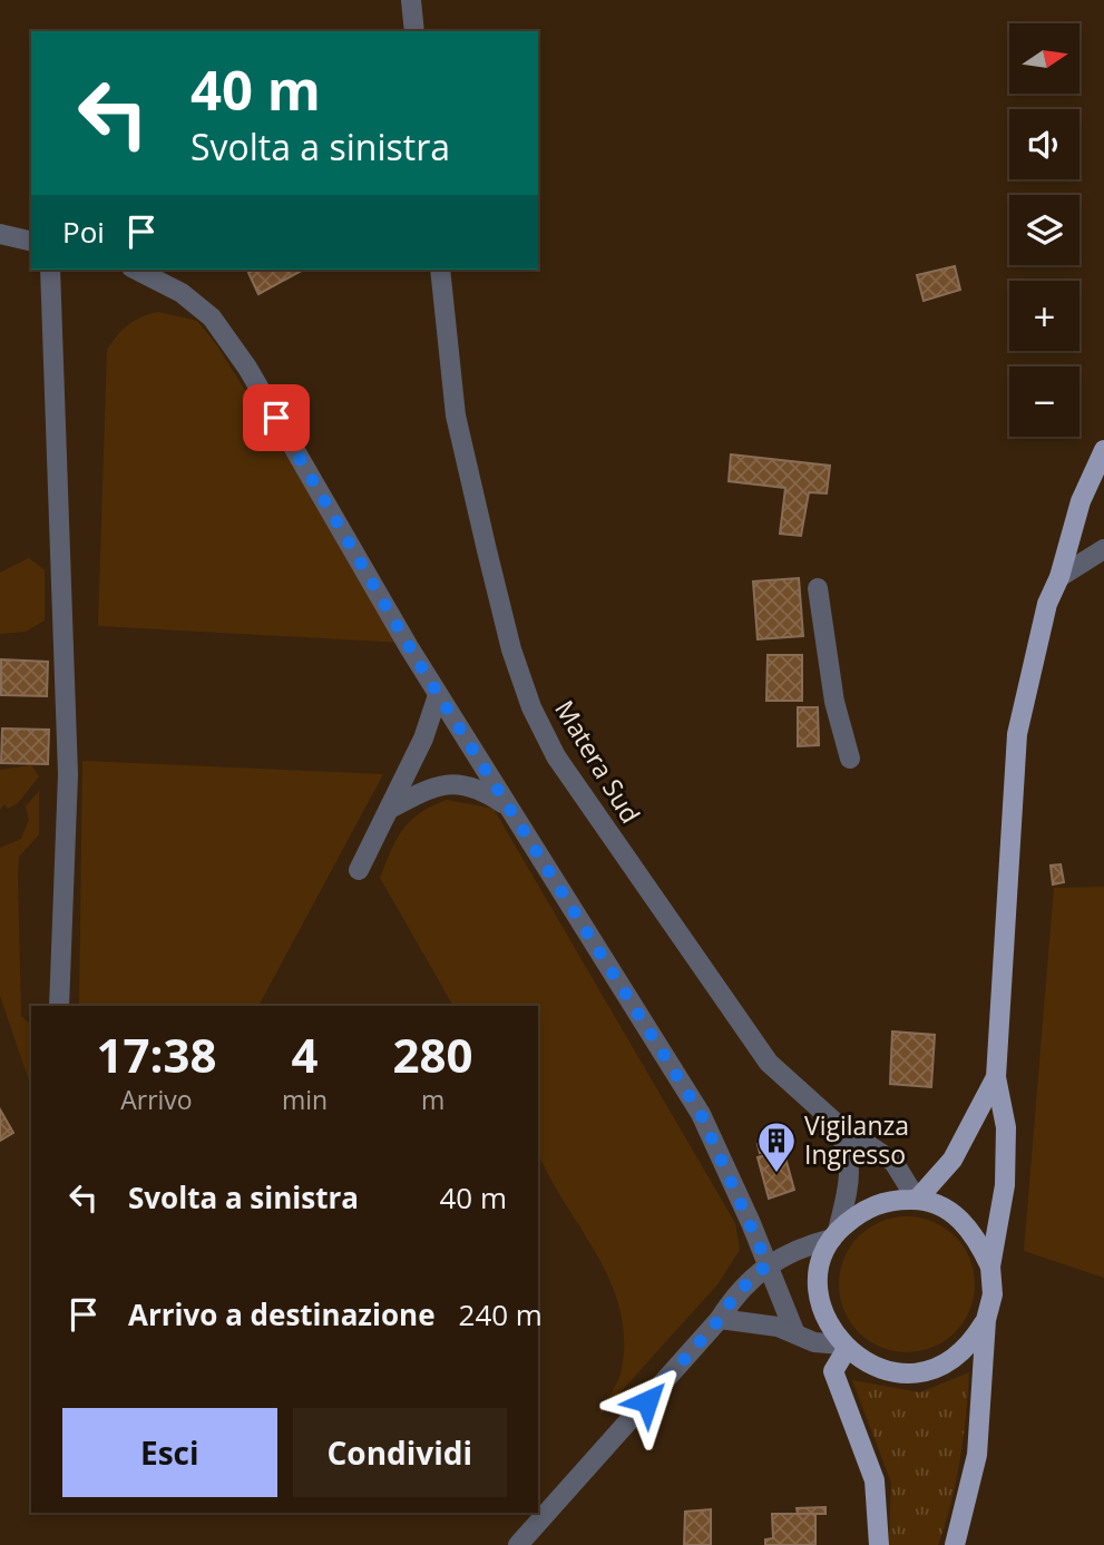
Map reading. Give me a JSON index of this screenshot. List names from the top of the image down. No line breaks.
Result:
{"streets":{"street":["Matera Sud"]},"places":{"building":["Vigilanza Ingresso"]},"north":"right","page":{"map_buttons":["+","−"],"turn":["40 m","Svolta a sinistra"],"then":"Poi","eta":["17:38","Arrivo","4","min","280","m"],"list":[{"name":"Svolta a sinistra","value":"40 m"},{"name":"Arrivo a destinazione","value":"240 m"}],"buttons":["Esci","Condividi"]}}
